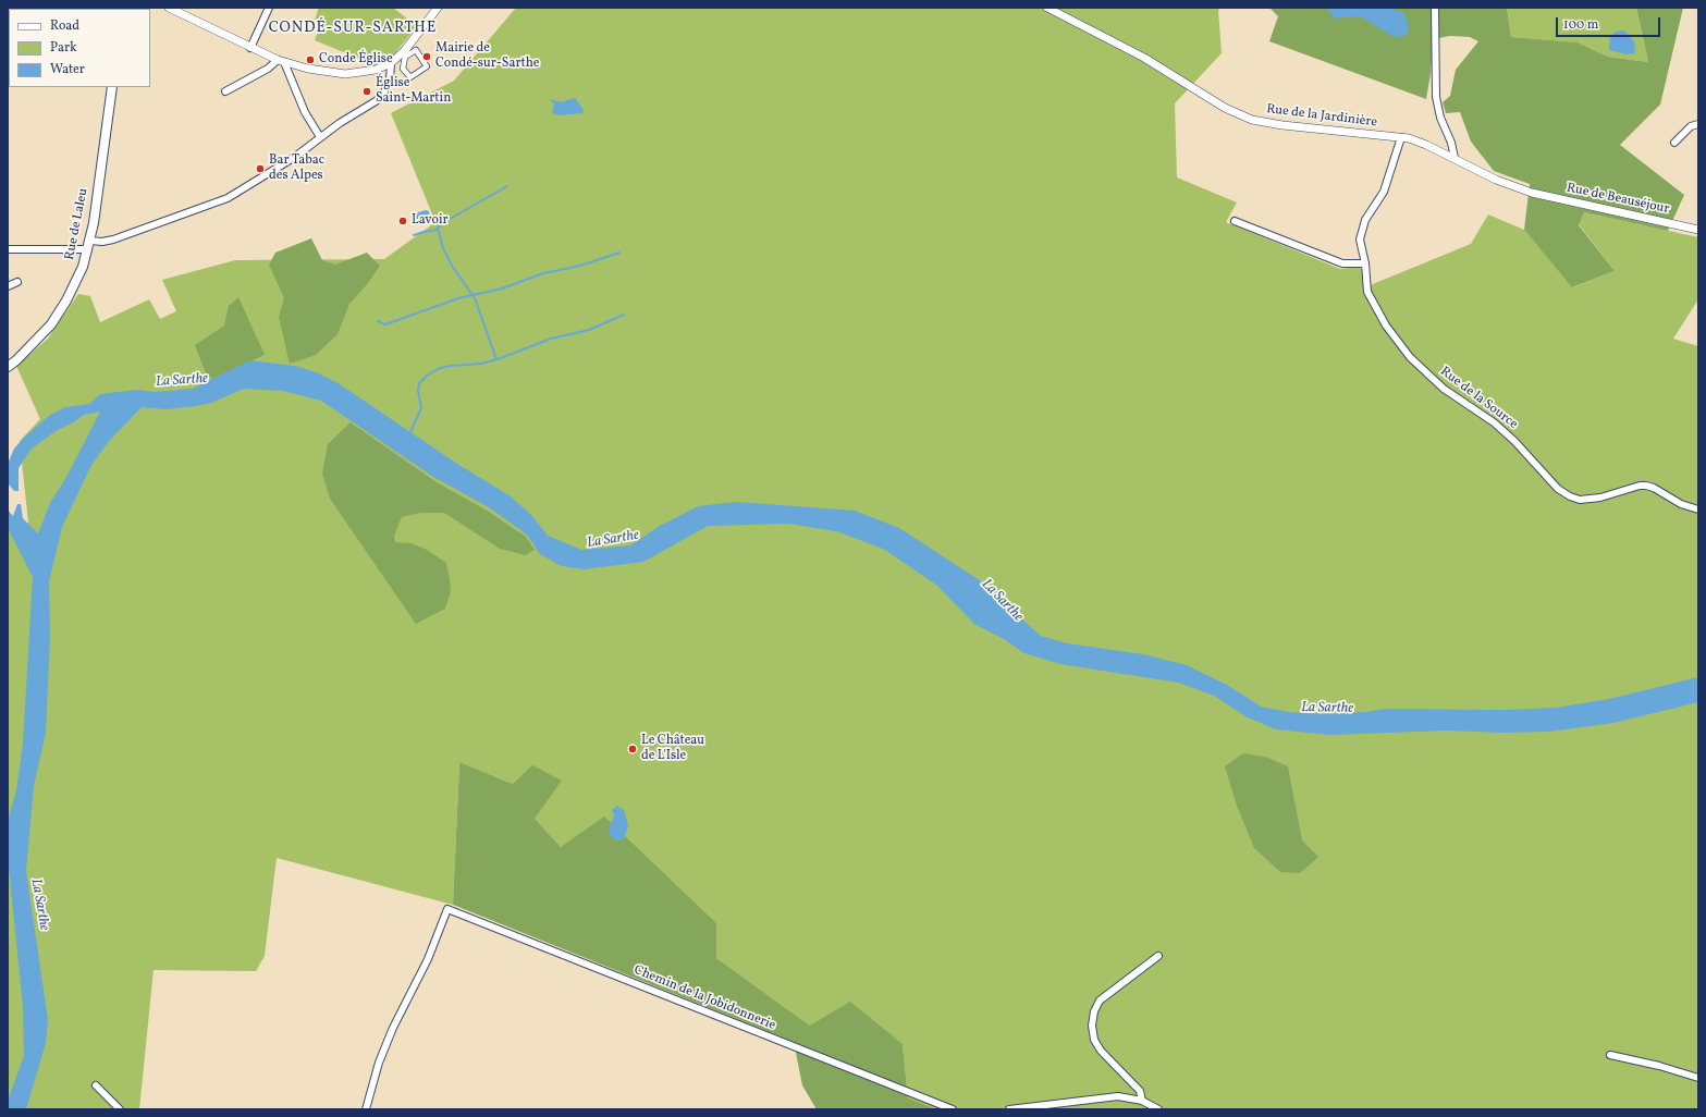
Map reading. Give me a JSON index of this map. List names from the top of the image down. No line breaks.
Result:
{"streets":{"main road":["Rue de Laleu"],"street":["Rue de la Jardinière","Rue de Beauséjour","Rue de la Source","Chemin de la Jobidonnerie"]},"crossings":[["Rue de la Jardinière","Rue de Beauséjour"],["Rue de la Jardinière","Rue de la Source"]],"districts":["CONDÉ-SUR-SARTHE"],"water":["La Sarthe"],"places":["Mairie de Condé-sur-Sarthe","Conde Église","Église Saint-Martin","Bar Tabac des Alpes","Lavoir","Le Château de L'Isle"],"legend":["Road","Park","Water"],"scale_bar":"100 m"}
